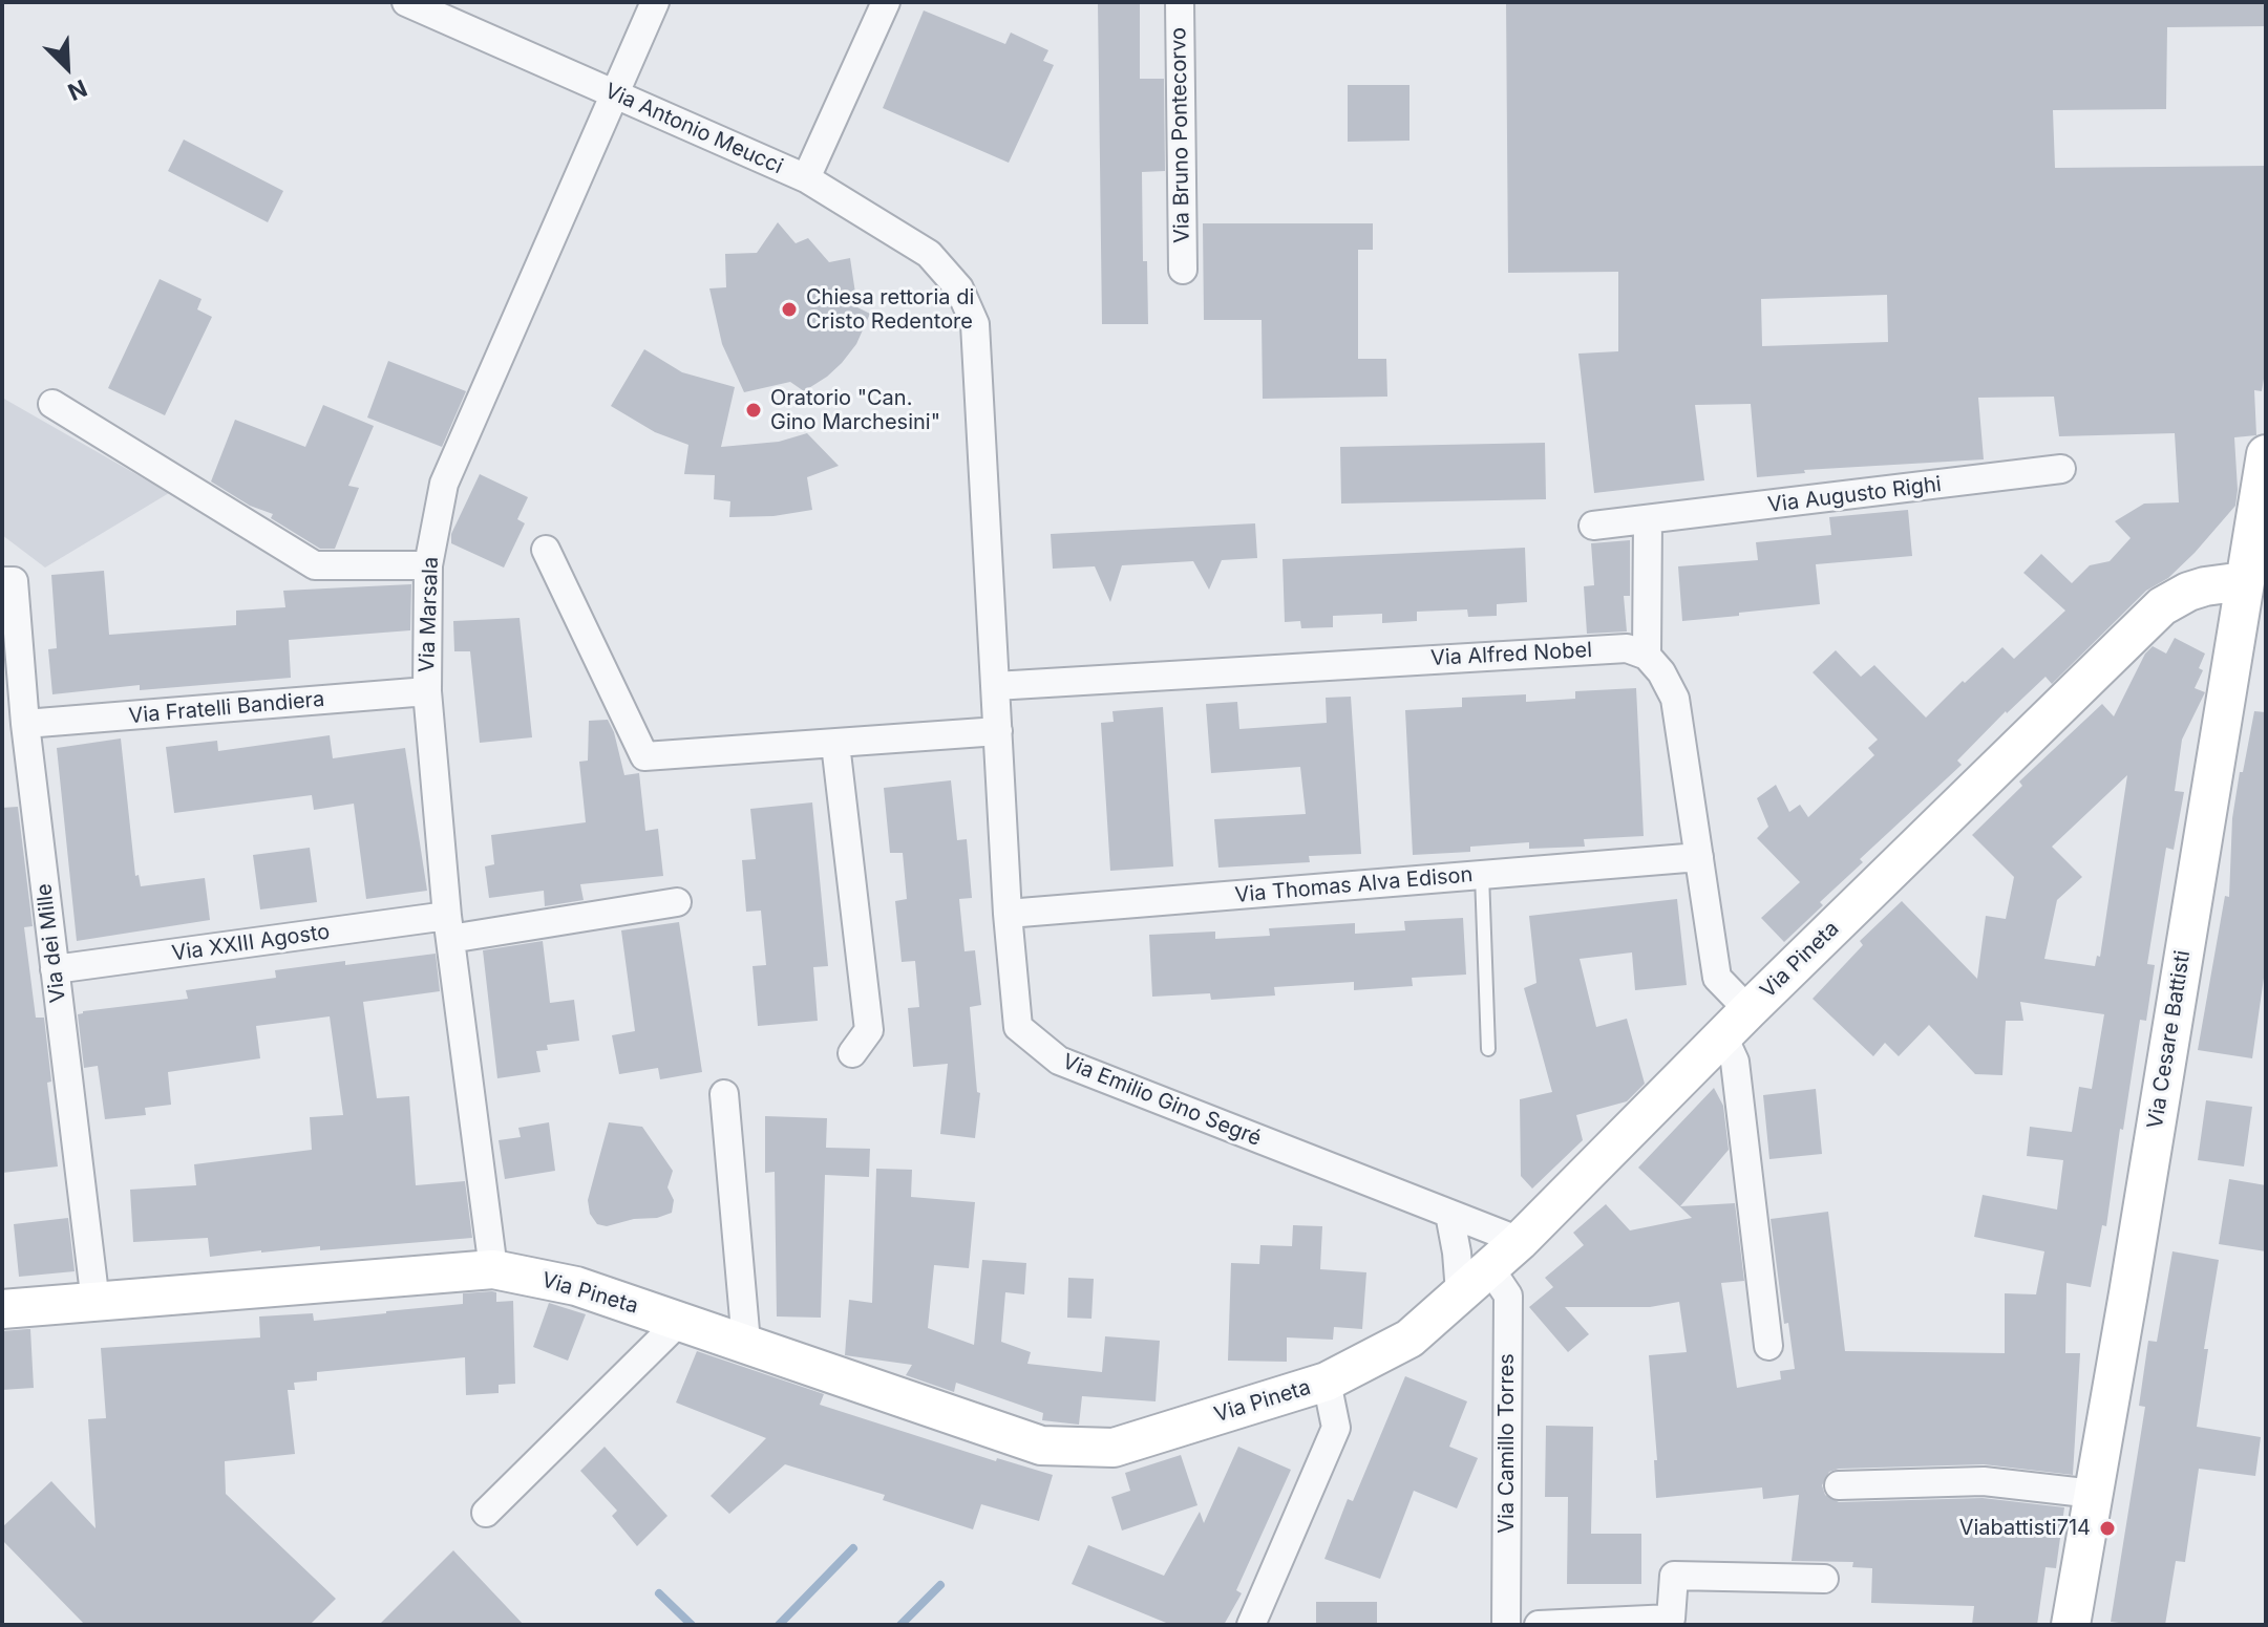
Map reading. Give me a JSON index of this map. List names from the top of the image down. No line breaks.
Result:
{"streets":{"street":["Via Antonio Meucci","Via Bruno Pontecorvo","Via Augusto Righi","Via Marsala","Via Alfred Nobel","Via Fratelli Bandiera","Via Thomas Alva Edison","Via dei Mille","Via XXIII Agosto","Via Pineta","Via Cesare Battisti","Via Emilio Gino Segré","Via Camillo Torres"]},"crossings":[["Via Antonio Meucci","Via Marsala"],["Via Antonio Meucci","Via Emilio Gino Segré"],["Via Marsala","Via Fratelli Bandiera"],["Via Marsala","Via XXIII Agosto"],["Via Marsala","Via Pineta"],["Via Alfred Nobel","Via Emilio Gino Segré"],["Via Fratelli Bandiera","Via dei Mille"],["Via Thomas Alva Edison","Via Emilio Gino Segré"],["Via dei Mille","Via XXIII Agosto"],["Via dei Mille","Via Pineta"],["Via Pineta","Via Cesare Battisti"],["Via Pineta","Via Emilio Gino Segré"],["Via Pineta","Via Camillo Torres"]],"places":["Chiesa rettoria di Cristo Redentore","Oratorio \"Can. Gino Marchesini\"","Viabattisti714"],"north":"bottom right"}
